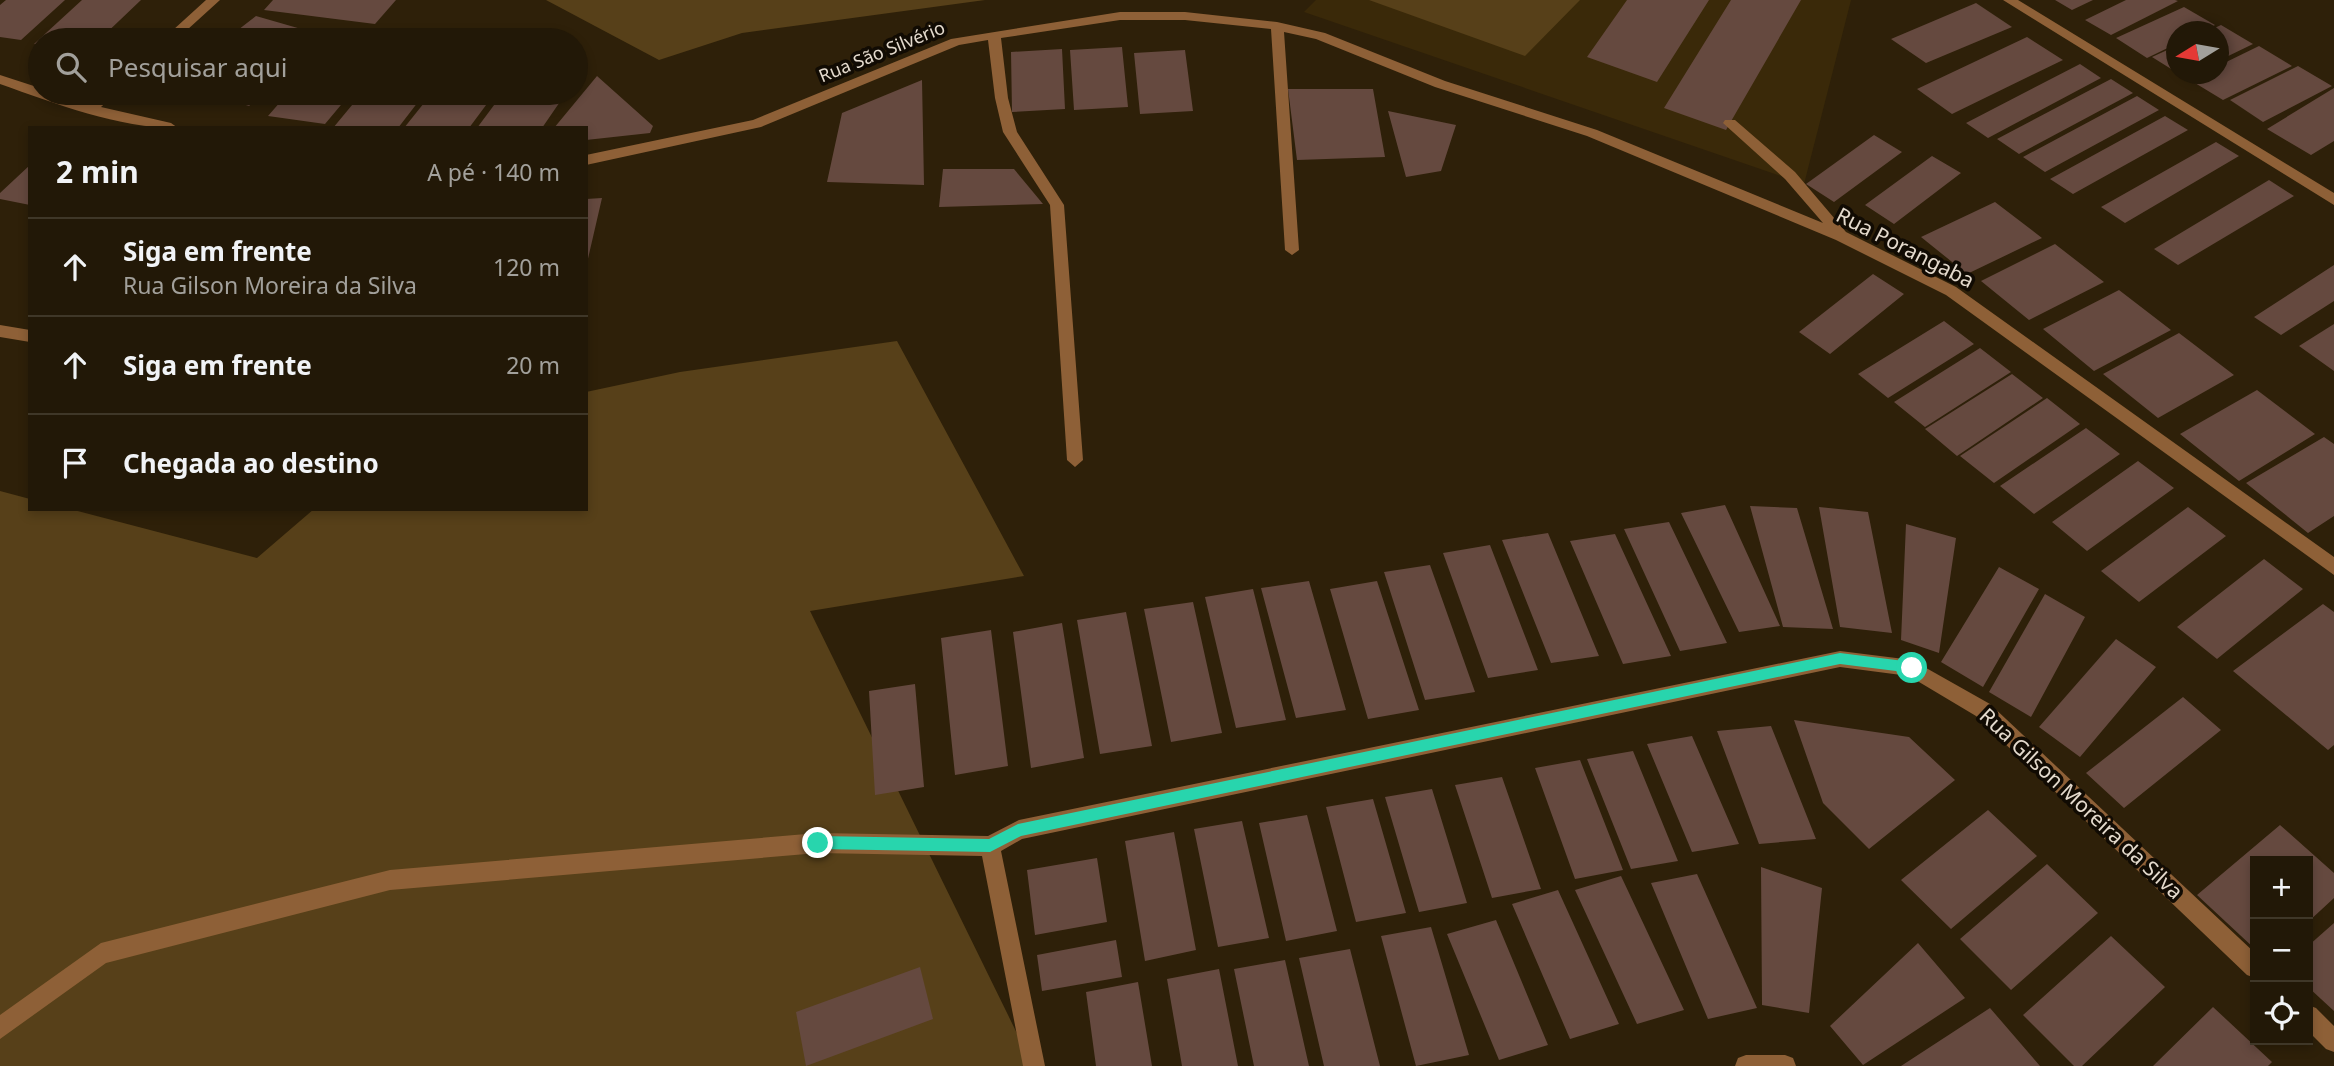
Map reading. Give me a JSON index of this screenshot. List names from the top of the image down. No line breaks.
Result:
{"streets":{"street":["Rua São Silvério","Rua Porangaba","Rua Gilson Moreira da Silva"]},"crossings":[["Rua São Silvério","Rua Porangaba"]],"north":"left","page":{"search":"Pesquisar aqui","heading":["2 min","A pé · 140 m"],"list":[["Siga em frente","Rua Gilson Moreira da Silva","120 m"],["Siga em frente","20 m"],"Chegada ao destino"],"map_buttons":["+","−"]}}
